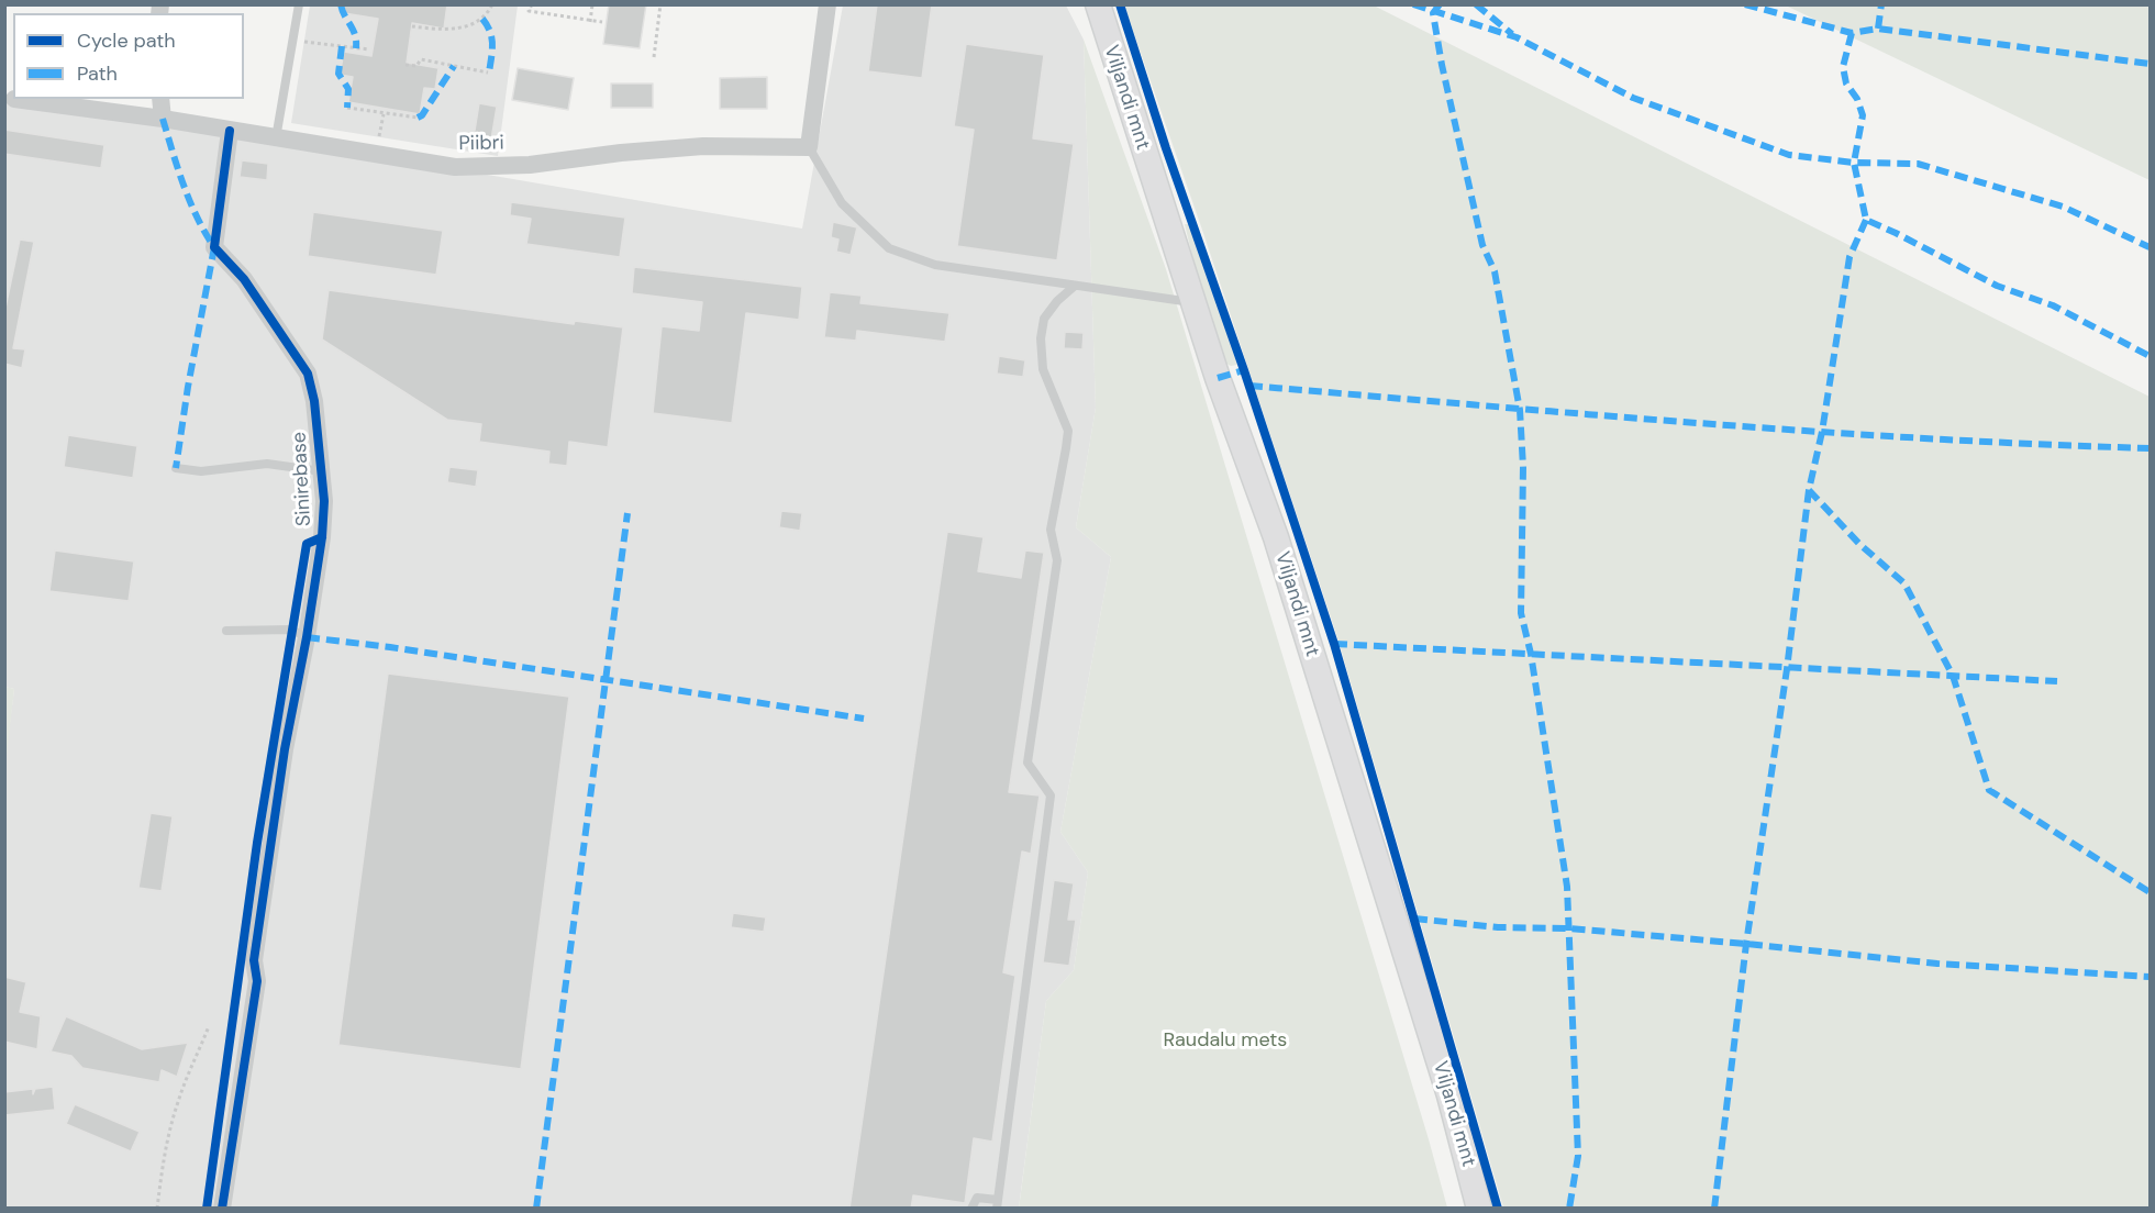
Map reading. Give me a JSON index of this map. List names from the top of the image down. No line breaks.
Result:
{"streets":{"main road":["Viljandi mnt"],"street":["Piibri","Sinirebase"]},"crossings":[["Piibri","Sinirebase"]],"parks":["Raudalu mets"],"legend":["Cycle path","Path"]}
